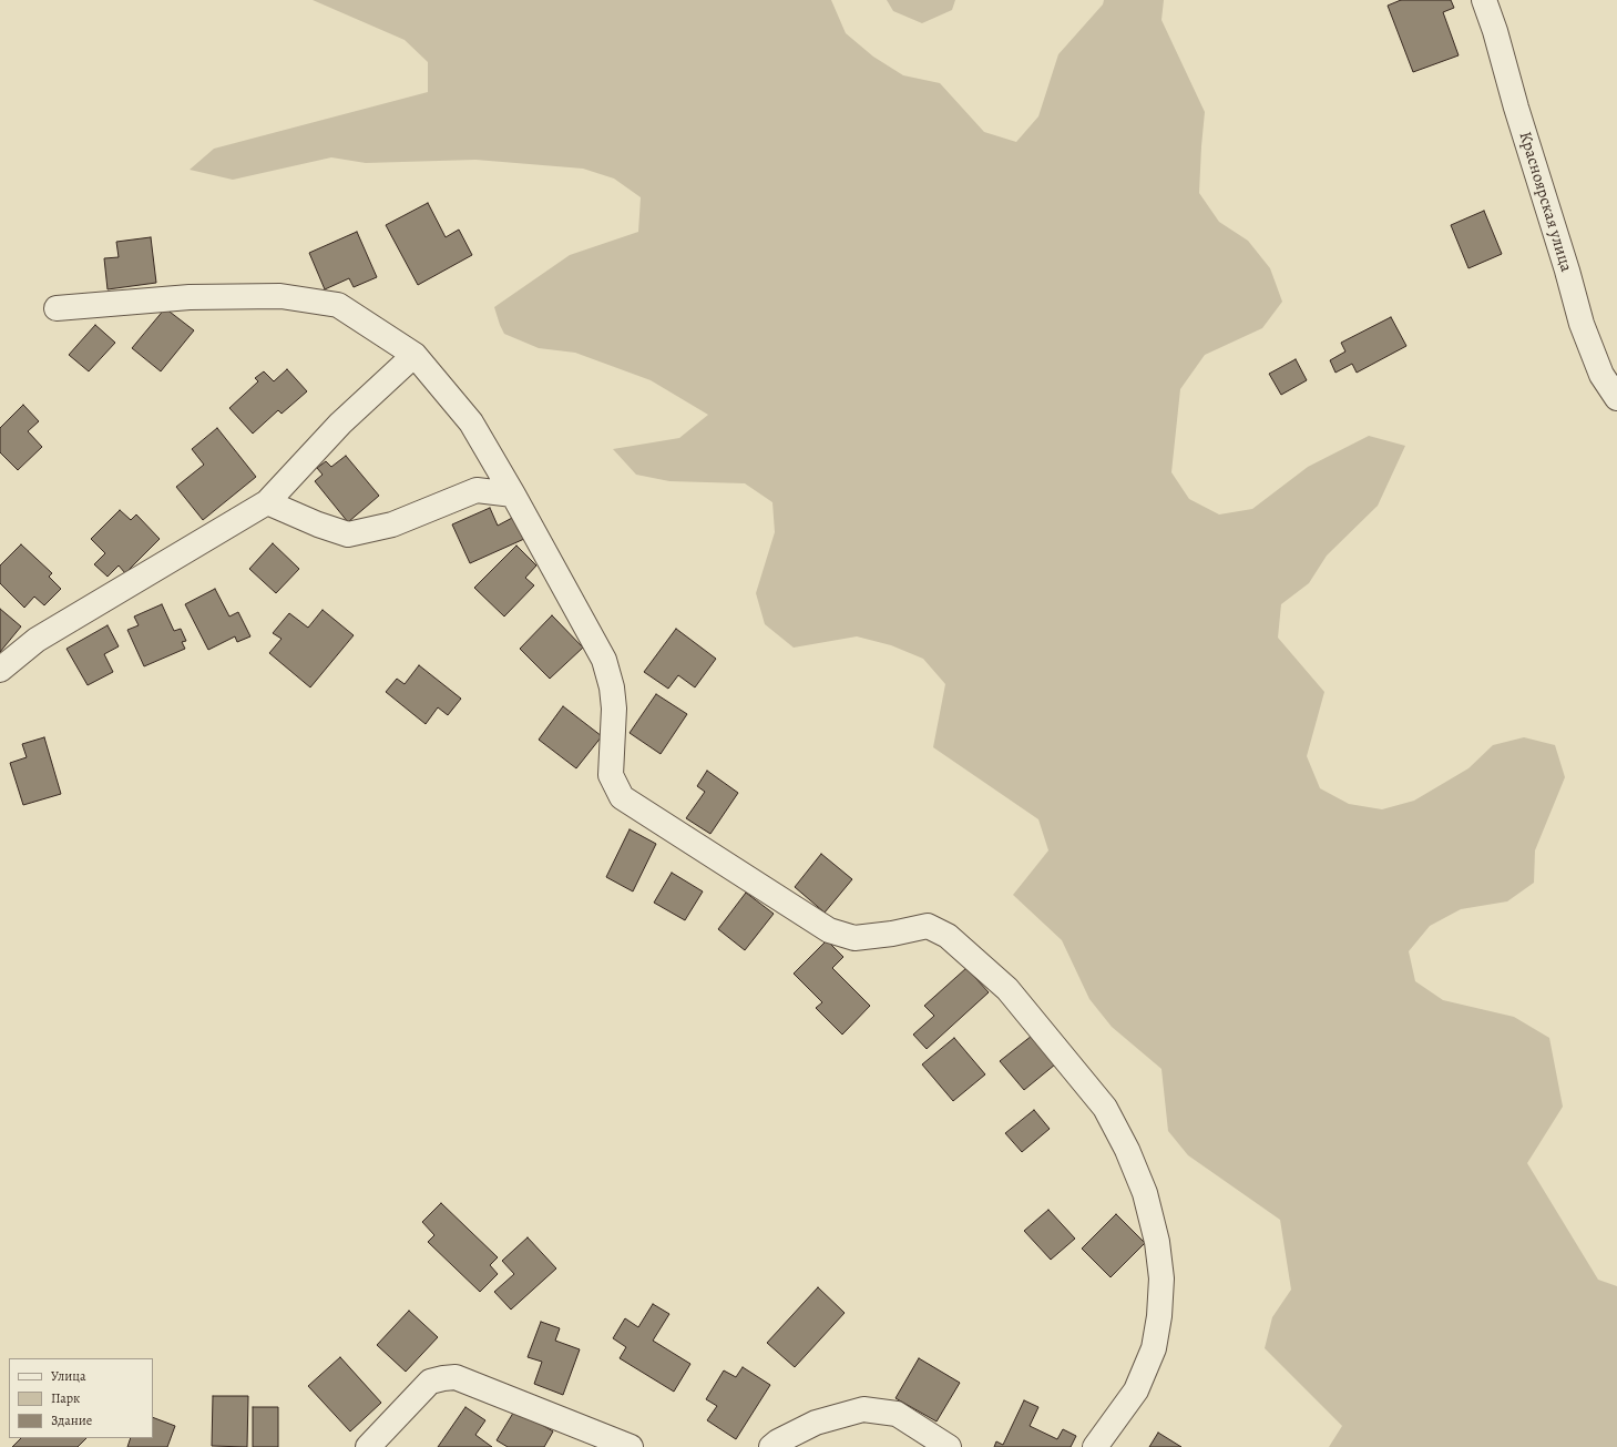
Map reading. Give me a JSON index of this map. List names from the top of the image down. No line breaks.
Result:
{"streets":{"street":["Красноярская улица"]},"legend":["Улица","Парк","Здание"]}
